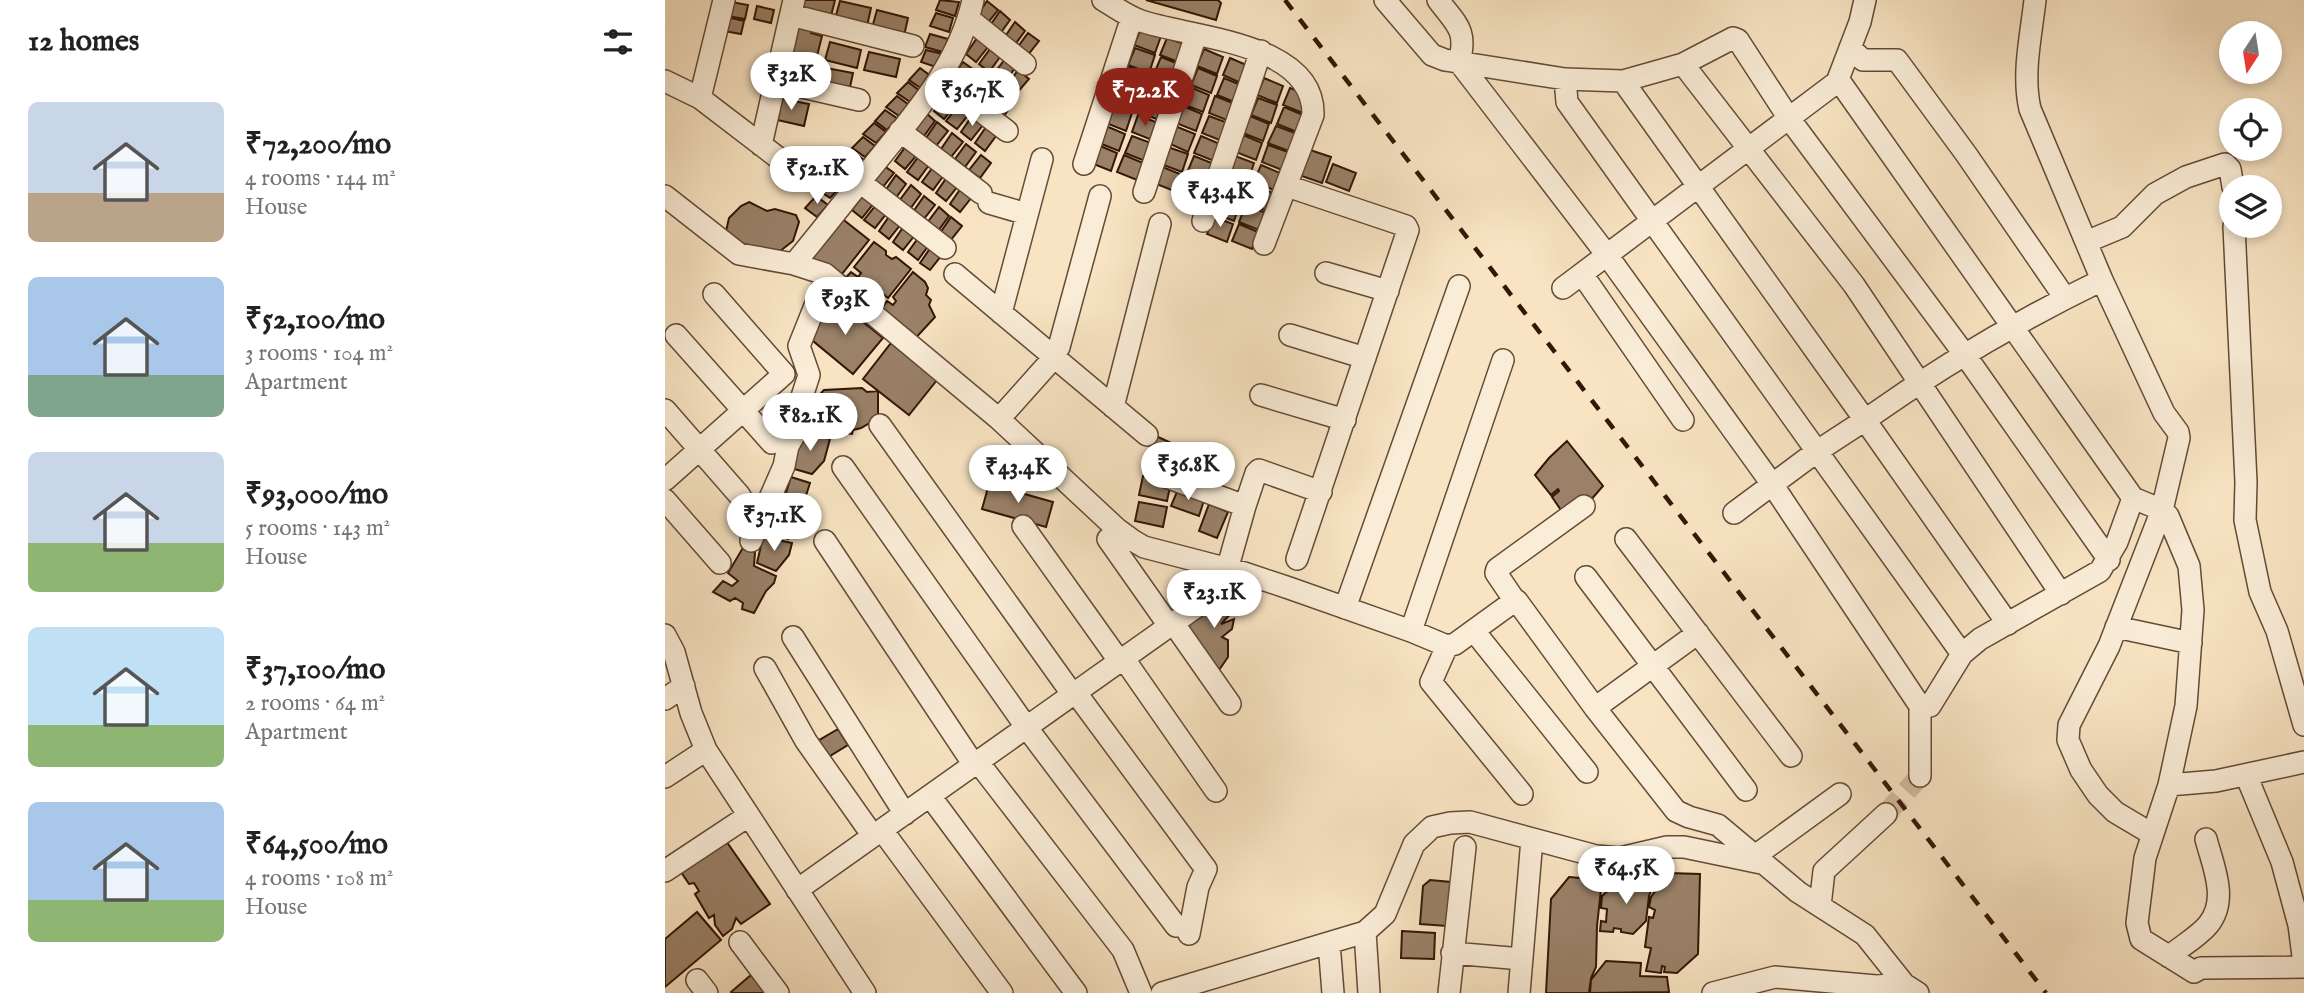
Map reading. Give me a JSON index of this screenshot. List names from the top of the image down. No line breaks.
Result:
{"north":"bottom","page":{"heading":"12 homes","price":["₹32K","₹36.7K","₹72.2K","₹52.1K","₹43.4K","₹93K","₹82.1K","₹36.8K","₹43.4K","₹37.1K","₹23.1K","₹64.5K"],"list":[{"name":"₹72,200/mo","note":"4 rooms · 144 m² · House"},{"name":"₹52,100/mo","note":"3 rooms · 104 m² · Apartment"},{"name":"₹93,000/mo","note":"5 rooms · 143 m² · House"},{"name":"₹37,100/mo","note":"2 rooms · 64 m² · Apartment"},{"name":"₹64,500/mo","note":"4 rooms · 108 m² · House"}]}}
